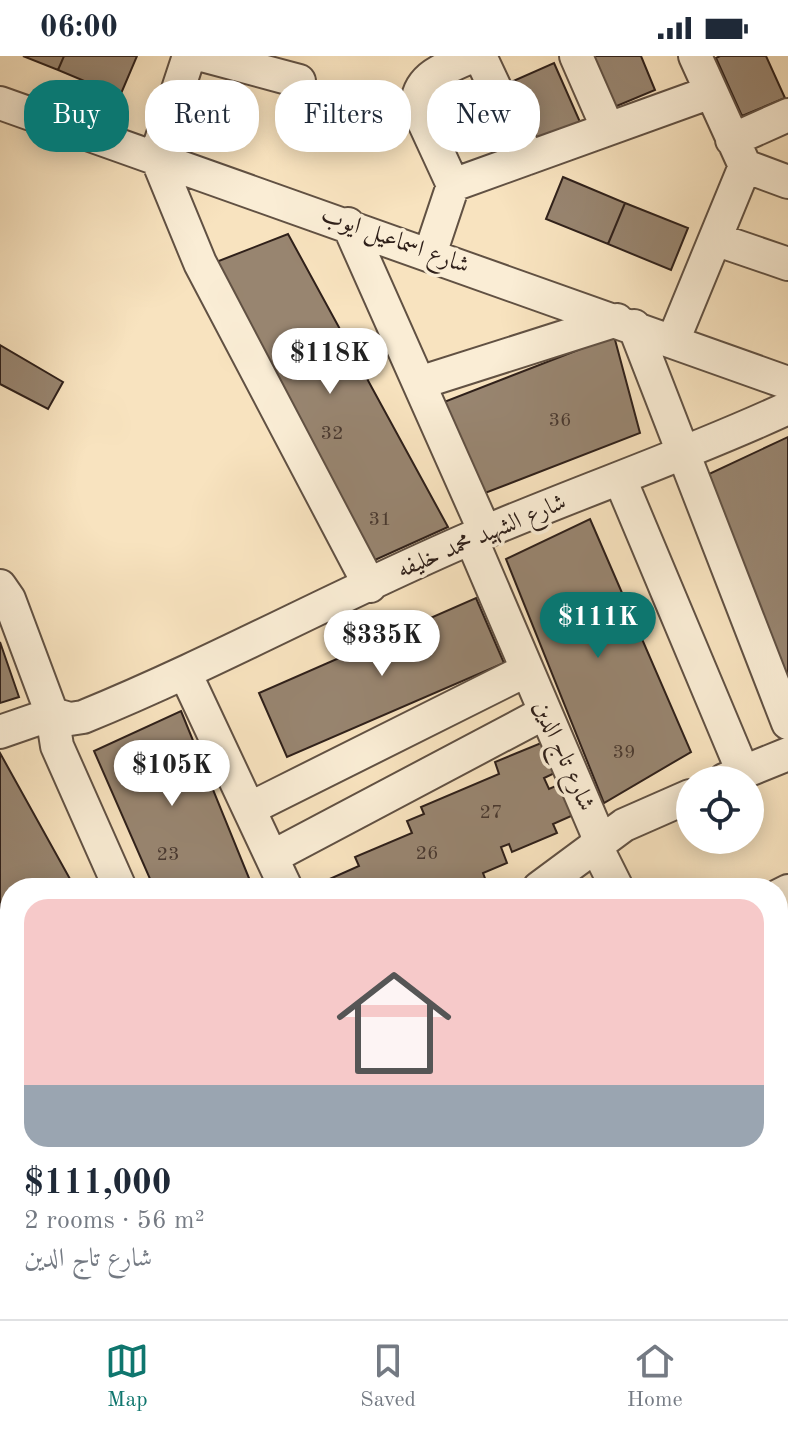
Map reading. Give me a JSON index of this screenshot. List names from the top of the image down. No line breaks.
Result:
{"streets":{"street":["شارع اسماعيل ايوب","شارع الشهيد محمد خليفه","شارع تاج الدين"]},"crossings":[["شارع اسماعيل ايوب","شارع تاج الدين"],["شارع الشهيد محمد خليفه","شارع تاج الدين"]],"house_numbers":["36","32","31","39","27","26","23"],"page":{"status":"06:00","chip":["Buy","Rent","Filters","New"],"price":["$118K","$111K","$335K","$105K"],"list":[{"name":"$111,000","note":"2 rooms · 56 m² · شارع تاج الدين"}],"tabs":["Map","Saved","Home"]}}
